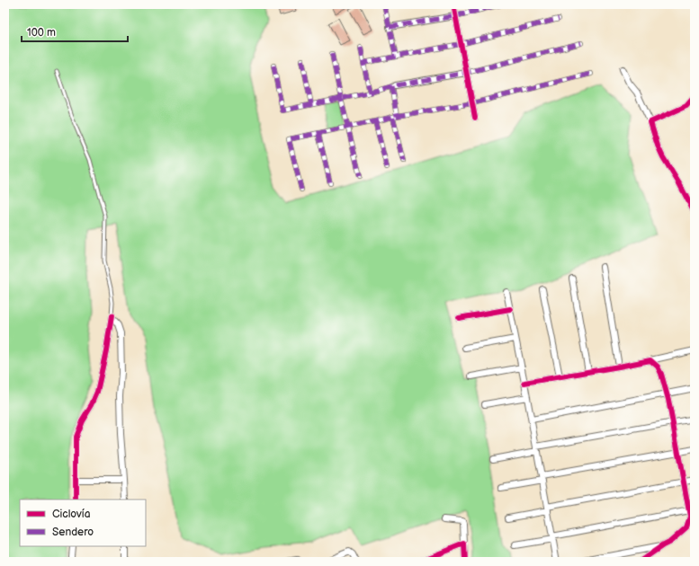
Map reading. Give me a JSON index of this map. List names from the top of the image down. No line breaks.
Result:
{"legend":["Ciclovía","Sendero"],"scale_bar":"100 m"}
